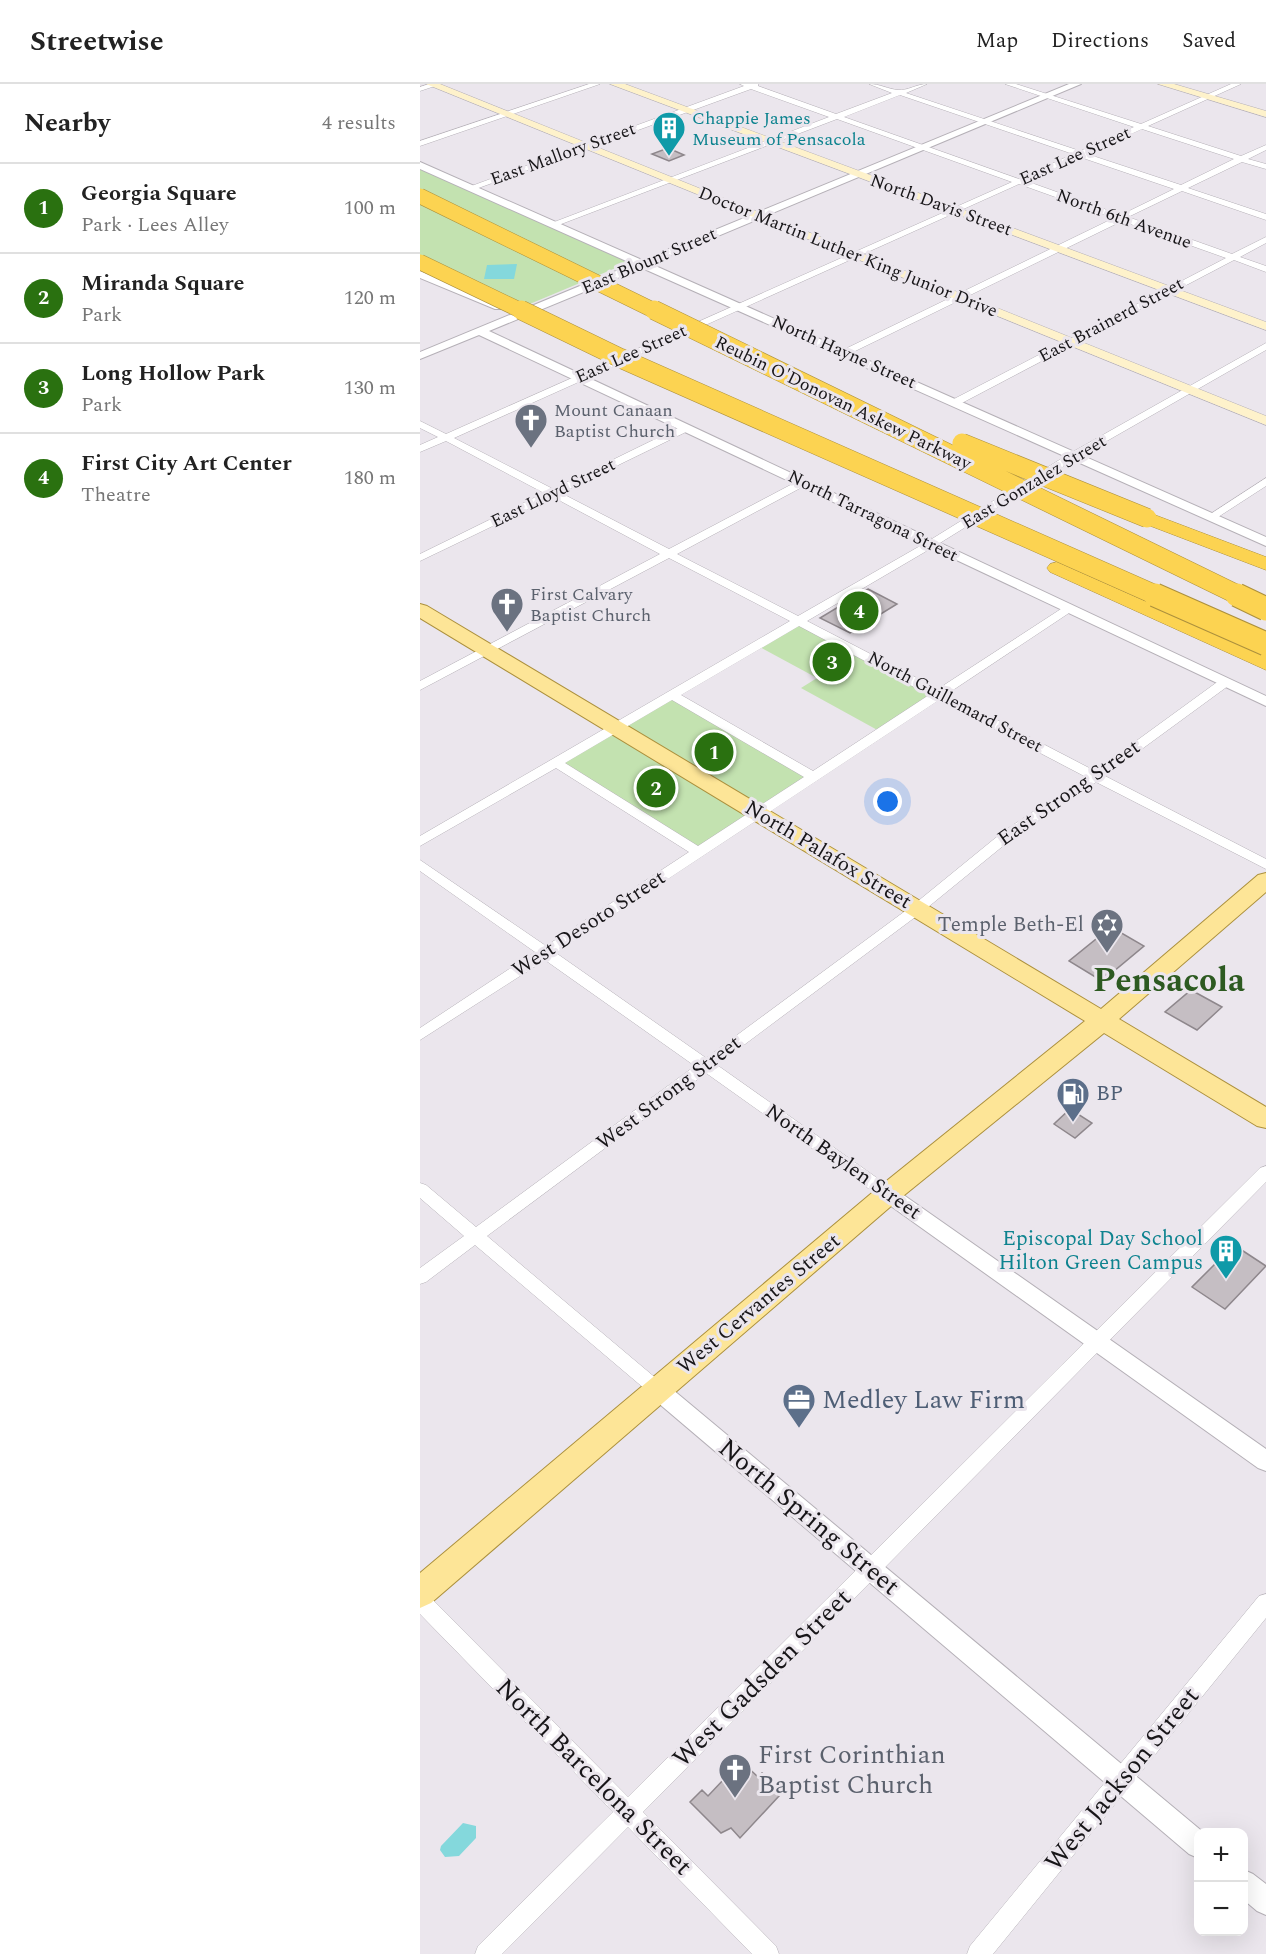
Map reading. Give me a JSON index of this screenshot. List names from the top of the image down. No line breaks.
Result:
{"streets":{"highway":["Reubin O'Donovan Askew Parkway"],"main road":["North Davis Street","Doctor Martin Luther King Junior Drive","North Palafox Street","West Cervantes Street"],"street":["East Mallory Street","East Lee Street","North 6th Avenue","East Blount Street","East Brainerd Street","North Hayne Street","East Gonzalez Street","East Lloyd Street","North Tarragona Street","North Guillemard Street","East Strong Street","West Desoto Street","West Strong Street","North Baylen Street","North Spring Street","West Gadsden Street","North Barcelona Street","West Jackson Street"]},"crossings":[["East Mallory Street","North Davis Street"],["East Mallory Street","North 6th Avenue"],["East Mallory Street","Doctor Martin Luther King Junior Drive"],["East Mallory Street","North Hayne Street"],["East Lee Street","North Davis Street"],["East Lee Street","North 6th Avenue"],["East Lee Street","Doctor Martin Luther King Junior Drive"],["East Lee Street","North Hayne Street"],["East Lee Street","North Tarragona Street"],["East Lee Street","North Guillemard Street"],["North Davis Street","East Blount Street"],["North Davis Street","East Brainerd Street"],["North 6th Avenue","East Blount Street"],["North 6th Avenue","East Brainerd Street"],["Doctor Martin Luther King Junior Drive","East Blount Street"],["Doctor Martin Luther King Junior Drive","East Brainerd Street"],["Doctor Martin Luther King Junior Drive","East Gonzalez Street"],["East Blount Street","North Hayne Street"],["East Blount Street","North Tarragona Street"],["East Brainerd Street","North Hayne Street"],["North Hayne Street","East Gonzalez Street"],["East Gonzalez Street","North Tarragona Street"],["East Gonzalez Street","North Guillemard Street"],["East Gonzalez Street","North Palafox Street"],["East Lloyd Street","North Tarragona Street"],["East Lloyd Street","North Guillemard Street"],["North Tarragona Street","East Strong Street"],["North Tarragona Street","West Desoto Street"],["North Guillemard Street","East Strong Street"],["North Guillemard Street","West Desoto Street"],["North Guillemard Street","West Cervantes Street"],["East Strong Street","North Palafox Street"],["East Strong Street","West Strong Street"],["North Palafox Street","West Desoto Street"],["North Palafox Street","West Strong Street"],["North Palafox Street","West Cervantes Street"],["West Desoto Street","North Baylen Street"],["West Strong Street","North Baylen Street"],["West Strong Street","North Spring Street"],["North Baylen Street","West Cervantes Street"],["North Baylen Street","West Gadsden Street"],["West Cervantes Street","North Spring Street"],["North Spring Street","West Gadsden Street"],["North Spring Street","West Jackson Street"],["West Gadsden Street","North Barcelona Street"]],"districts":["Pensacola"],"places":{"building":["Chappie James Museum of Pensacola","Episcopal Day School Hilton Green Campus"],"church":["Mount Canaan Baptist Church","First Calvary Baptist Church","First Corinthian Baptist Church"],"synagogue":["Temple Beth-El"],"fuel station":["BP"],"office":["Medley Law Firm"]},"page":{"header":"Streetwise","nav":["Map","Directions","Saved"],"heading":["Nearby","4 results"],"list":[{"mark":"1","name":"Georgia Square","note":"Park · Lees Alley","value":"100 m"},{"mark":"2","name":"Miranda Square","note":"Park","value":"120 m"},{"mark":"3","name":"Long Hollow Park","note":"Park","value":"130 m"},{"mark":"4","name":"First City Art Center","note":"Theatre","value":"180 m"}],"pins":["4","3","1","2"],"map_buttons":["+","−"]}}
